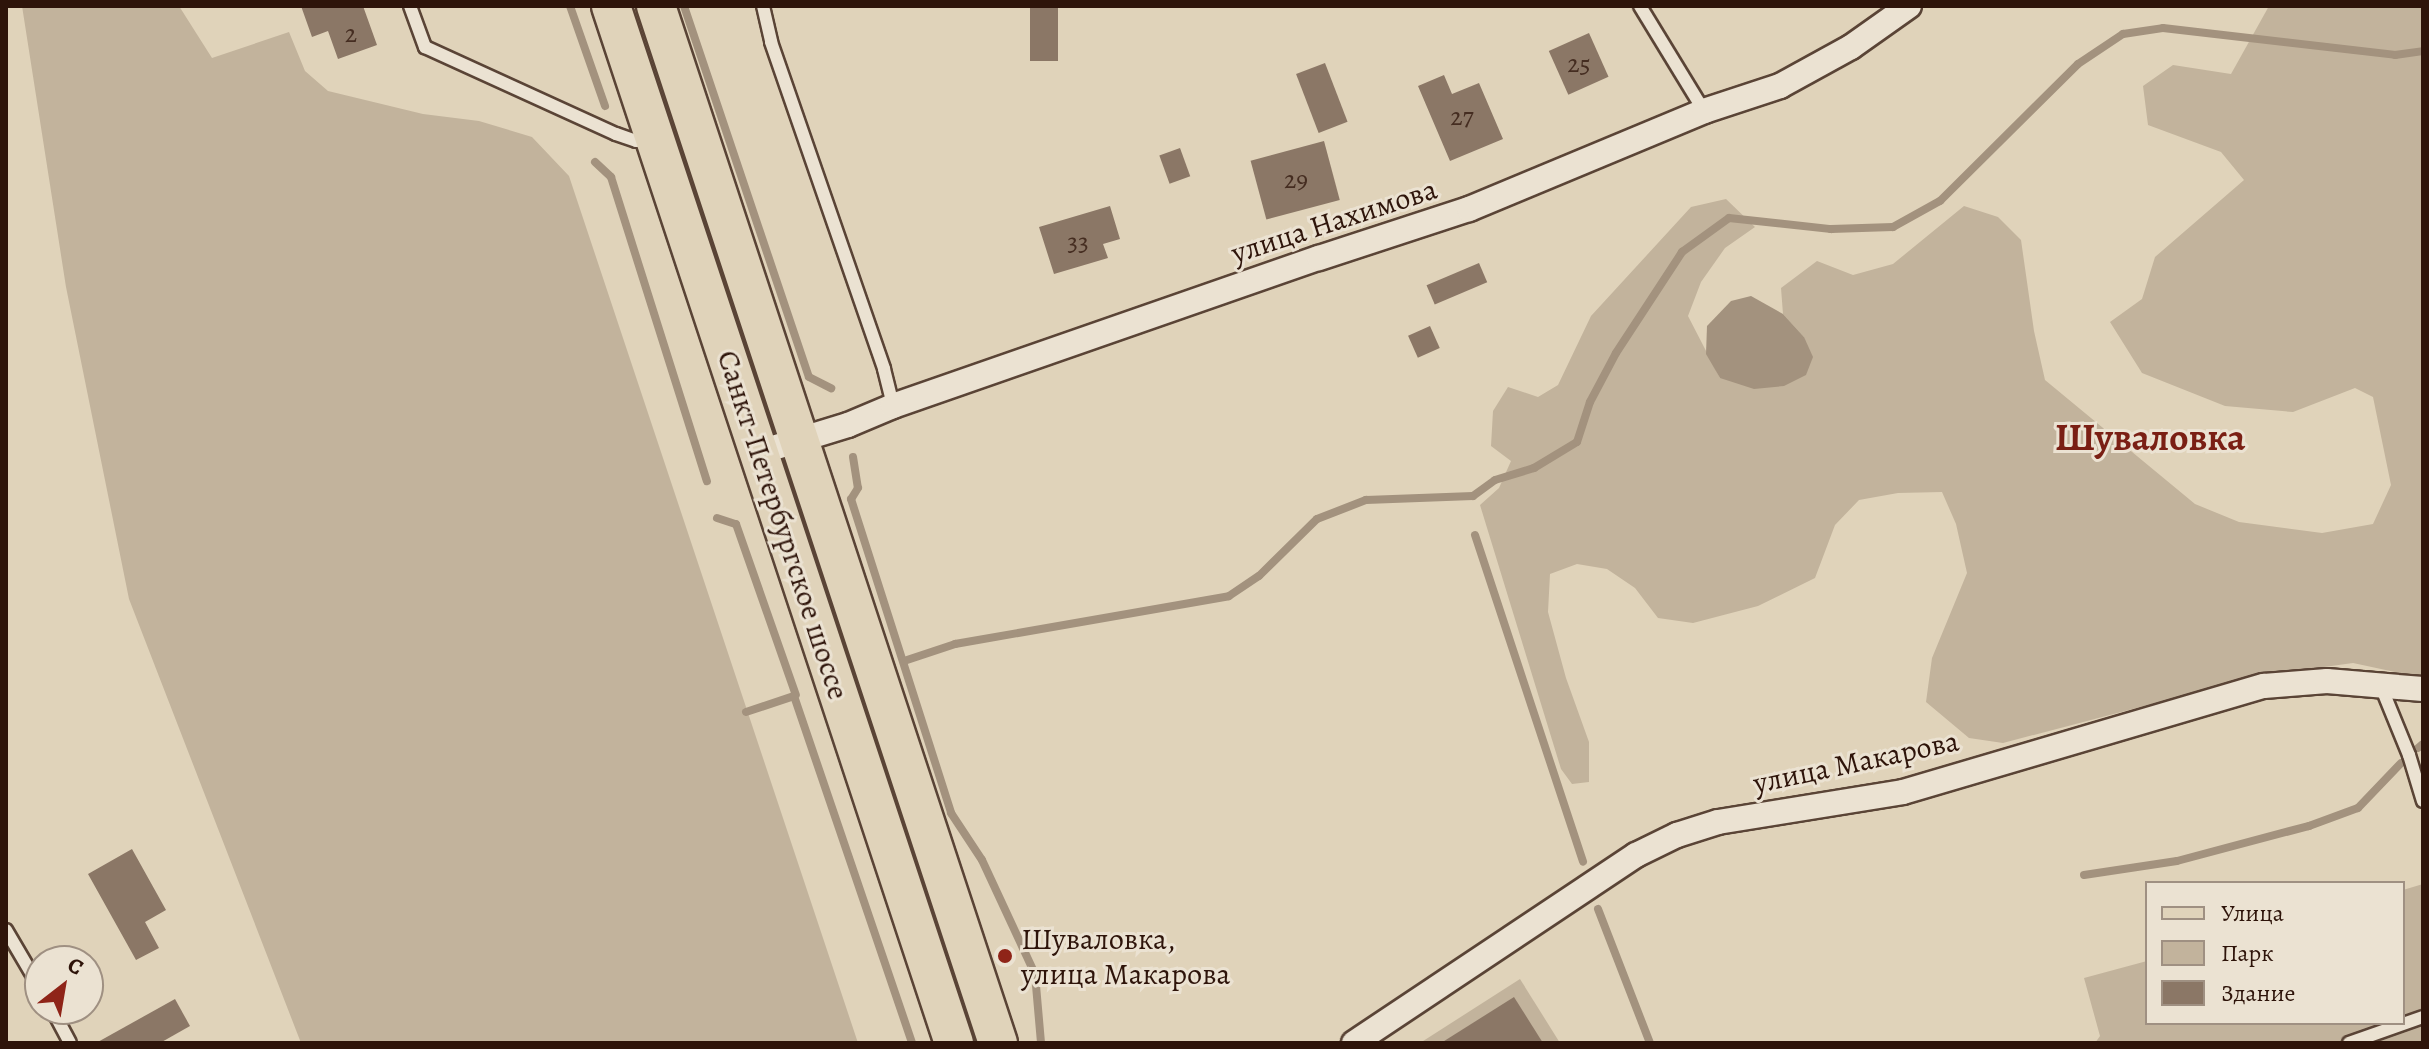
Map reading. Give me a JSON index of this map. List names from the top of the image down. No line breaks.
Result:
{"streets":{"main road":["Санкт-Петербургское шоссе"],"street":["улица Нахимова","улица Макарова"]},"crossings":[["улица Нахимова","Санкт-Петербургское шоссе"]],"districts":["Шуваловка"],"places":["Шуваловка, улица Макарова"],"house_numbers":["2","25","27","29","33"],"legend":["Улица","Парк","Здание"],"north":"top right"}
